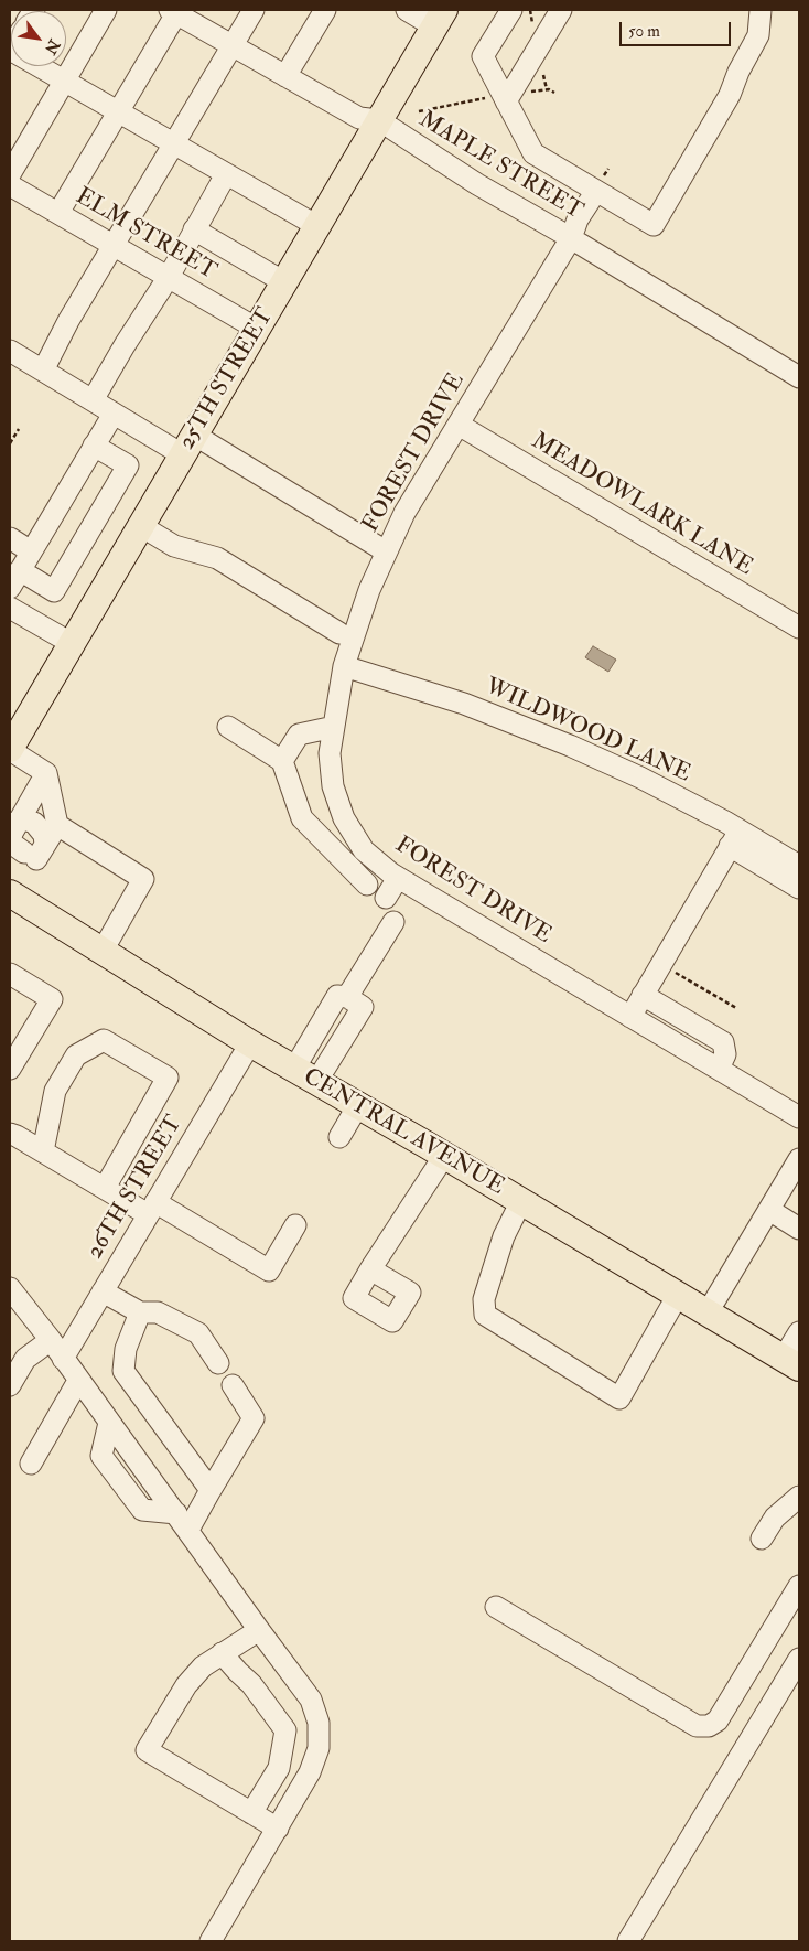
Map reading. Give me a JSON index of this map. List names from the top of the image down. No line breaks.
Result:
{"streets":{"main road":["25TH STREET","CENTRAL AVENUE"],"street":["MAPLE STREET","ELM STREET","FOREST DRIVE","MEADOWLARK LANE","WILDWOOD LANE","26TH STREET"]},"crossings":[["MAPLE STREET","25TH STREET"],["MAPLE STREET","FOREST DRIVE"],["ELM STREET","25TH STREET"],["FOREST DRIVE","MEADOWLARK LANE"],["FOREST DRIVE","WILDWOOD LANE"],["CENTRAL AVENUE","26TH STREET"]],"scale_bar":"50 m","north":"bottom right"}
